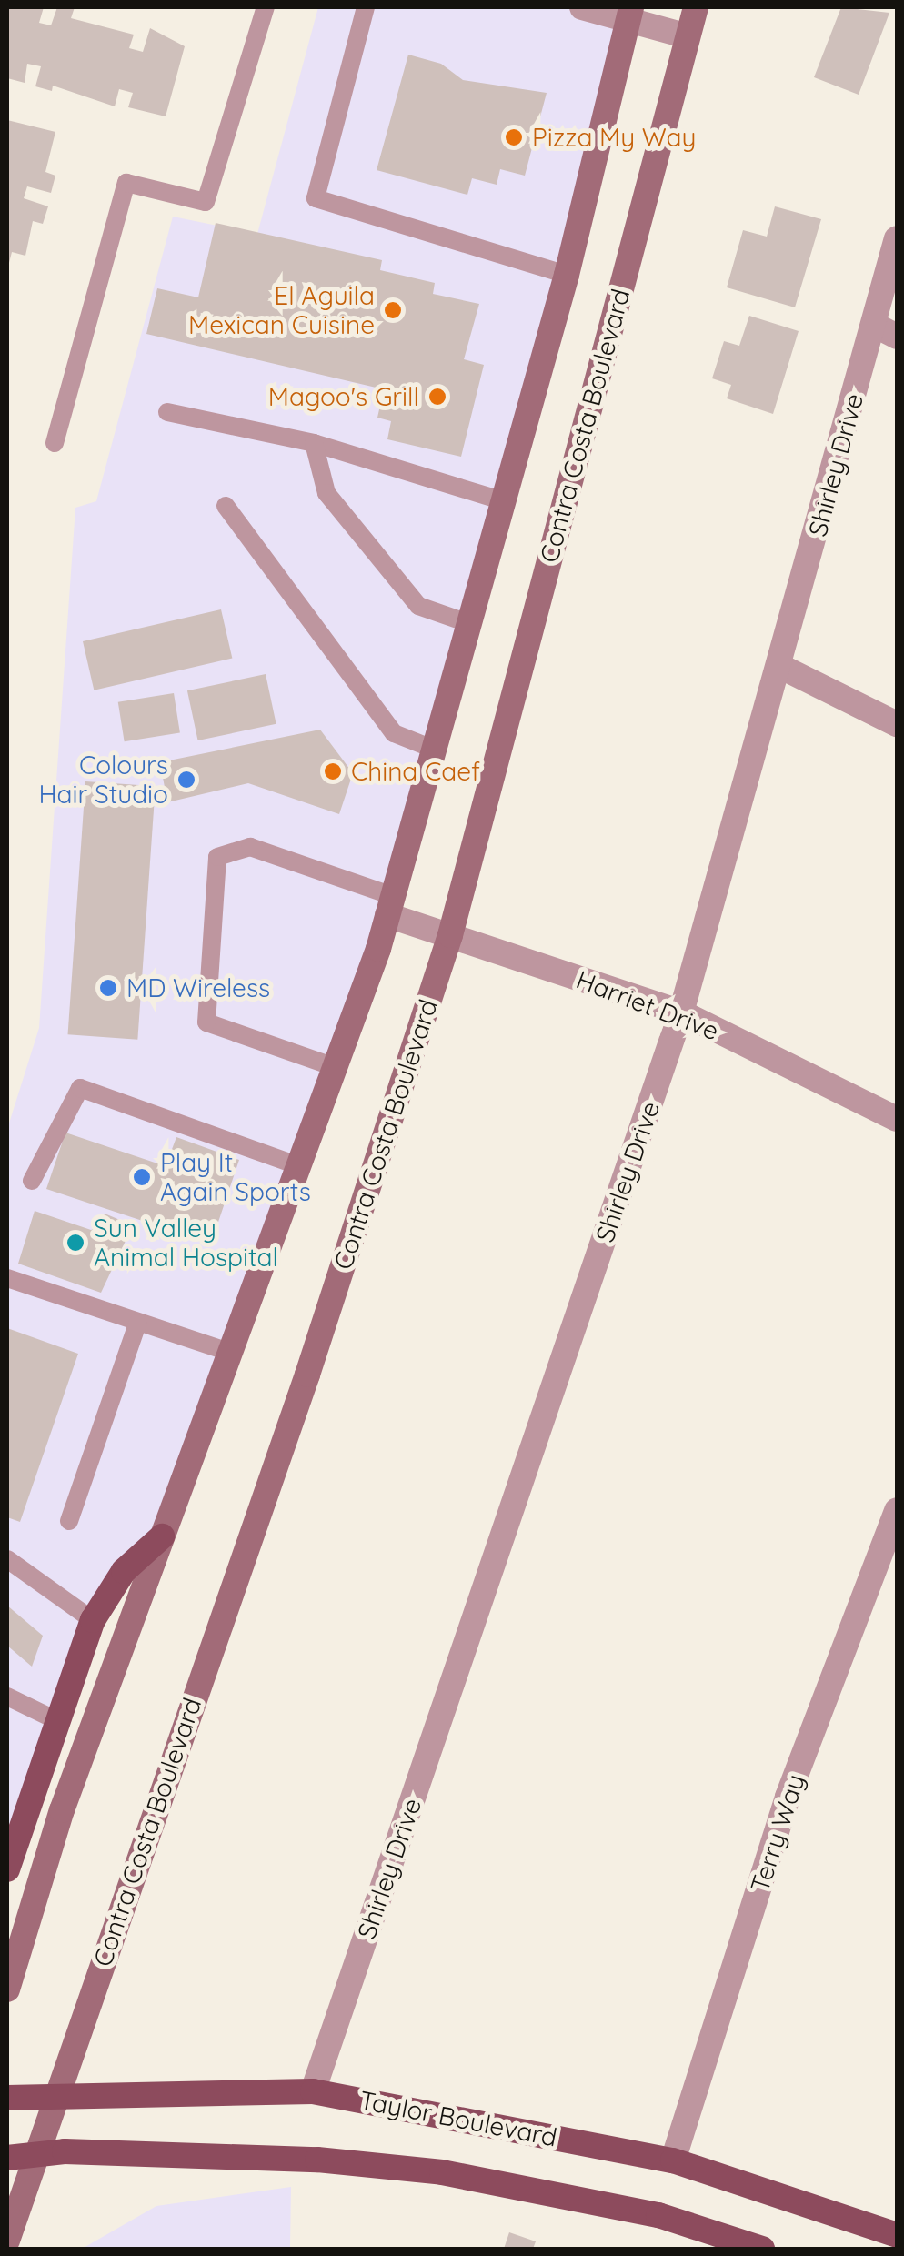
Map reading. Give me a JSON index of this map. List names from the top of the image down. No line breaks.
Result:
{"streets":{"main road":["Contra Costa Boulevard","Taylor Boulevard"],"street":["Shirley Drive","Harriet Drive","Terry Way"]},"crossings":[["Contra Costa Boulevard","Harriet Drive"],["Contra Costa Boulevard","Taylor Boulevard"],["Shirley Drive","Harriet Drive"],["Shirley Drive","Taylor Boulevard"],["Terry Way","Taylor Boulevard"]],"places":["Pizza My Way","El Aguila Mexican Cuisine","Magoo's Grill","China Caef","Colours Hair Studio","MD Wireless","Play It Again Sports","Sun Valley Animal Hospital"]}
